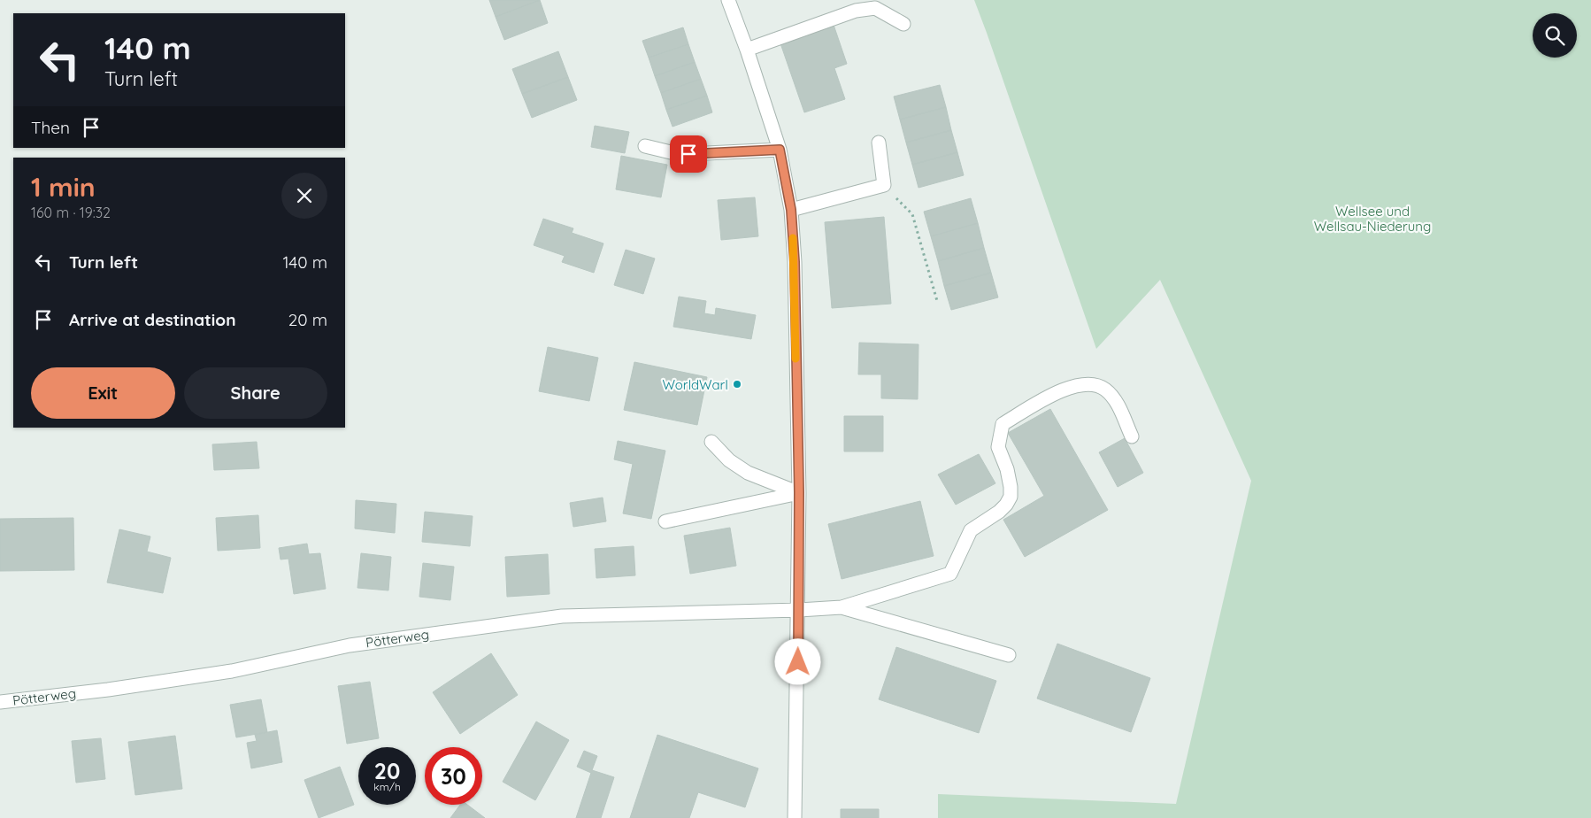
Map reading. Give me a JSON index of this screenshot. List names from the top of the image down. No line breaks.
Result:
{"streets":{"street":["Pötterweg"]},"parks":["Wellsee und Wellsau-Niederung"],"places":["WorldWarI"],"page":{"turn":["140 m","Turn left"],"then":"Then","heading":["1 min","160 m · 19:32"],"list":[{"name":"Turn left","value":"140 m"},{"name":"Arrive at destination","value":"20 m"}],"buttons":["Exit","Share"],"speed":"20 km/h","limit":"30"}}
